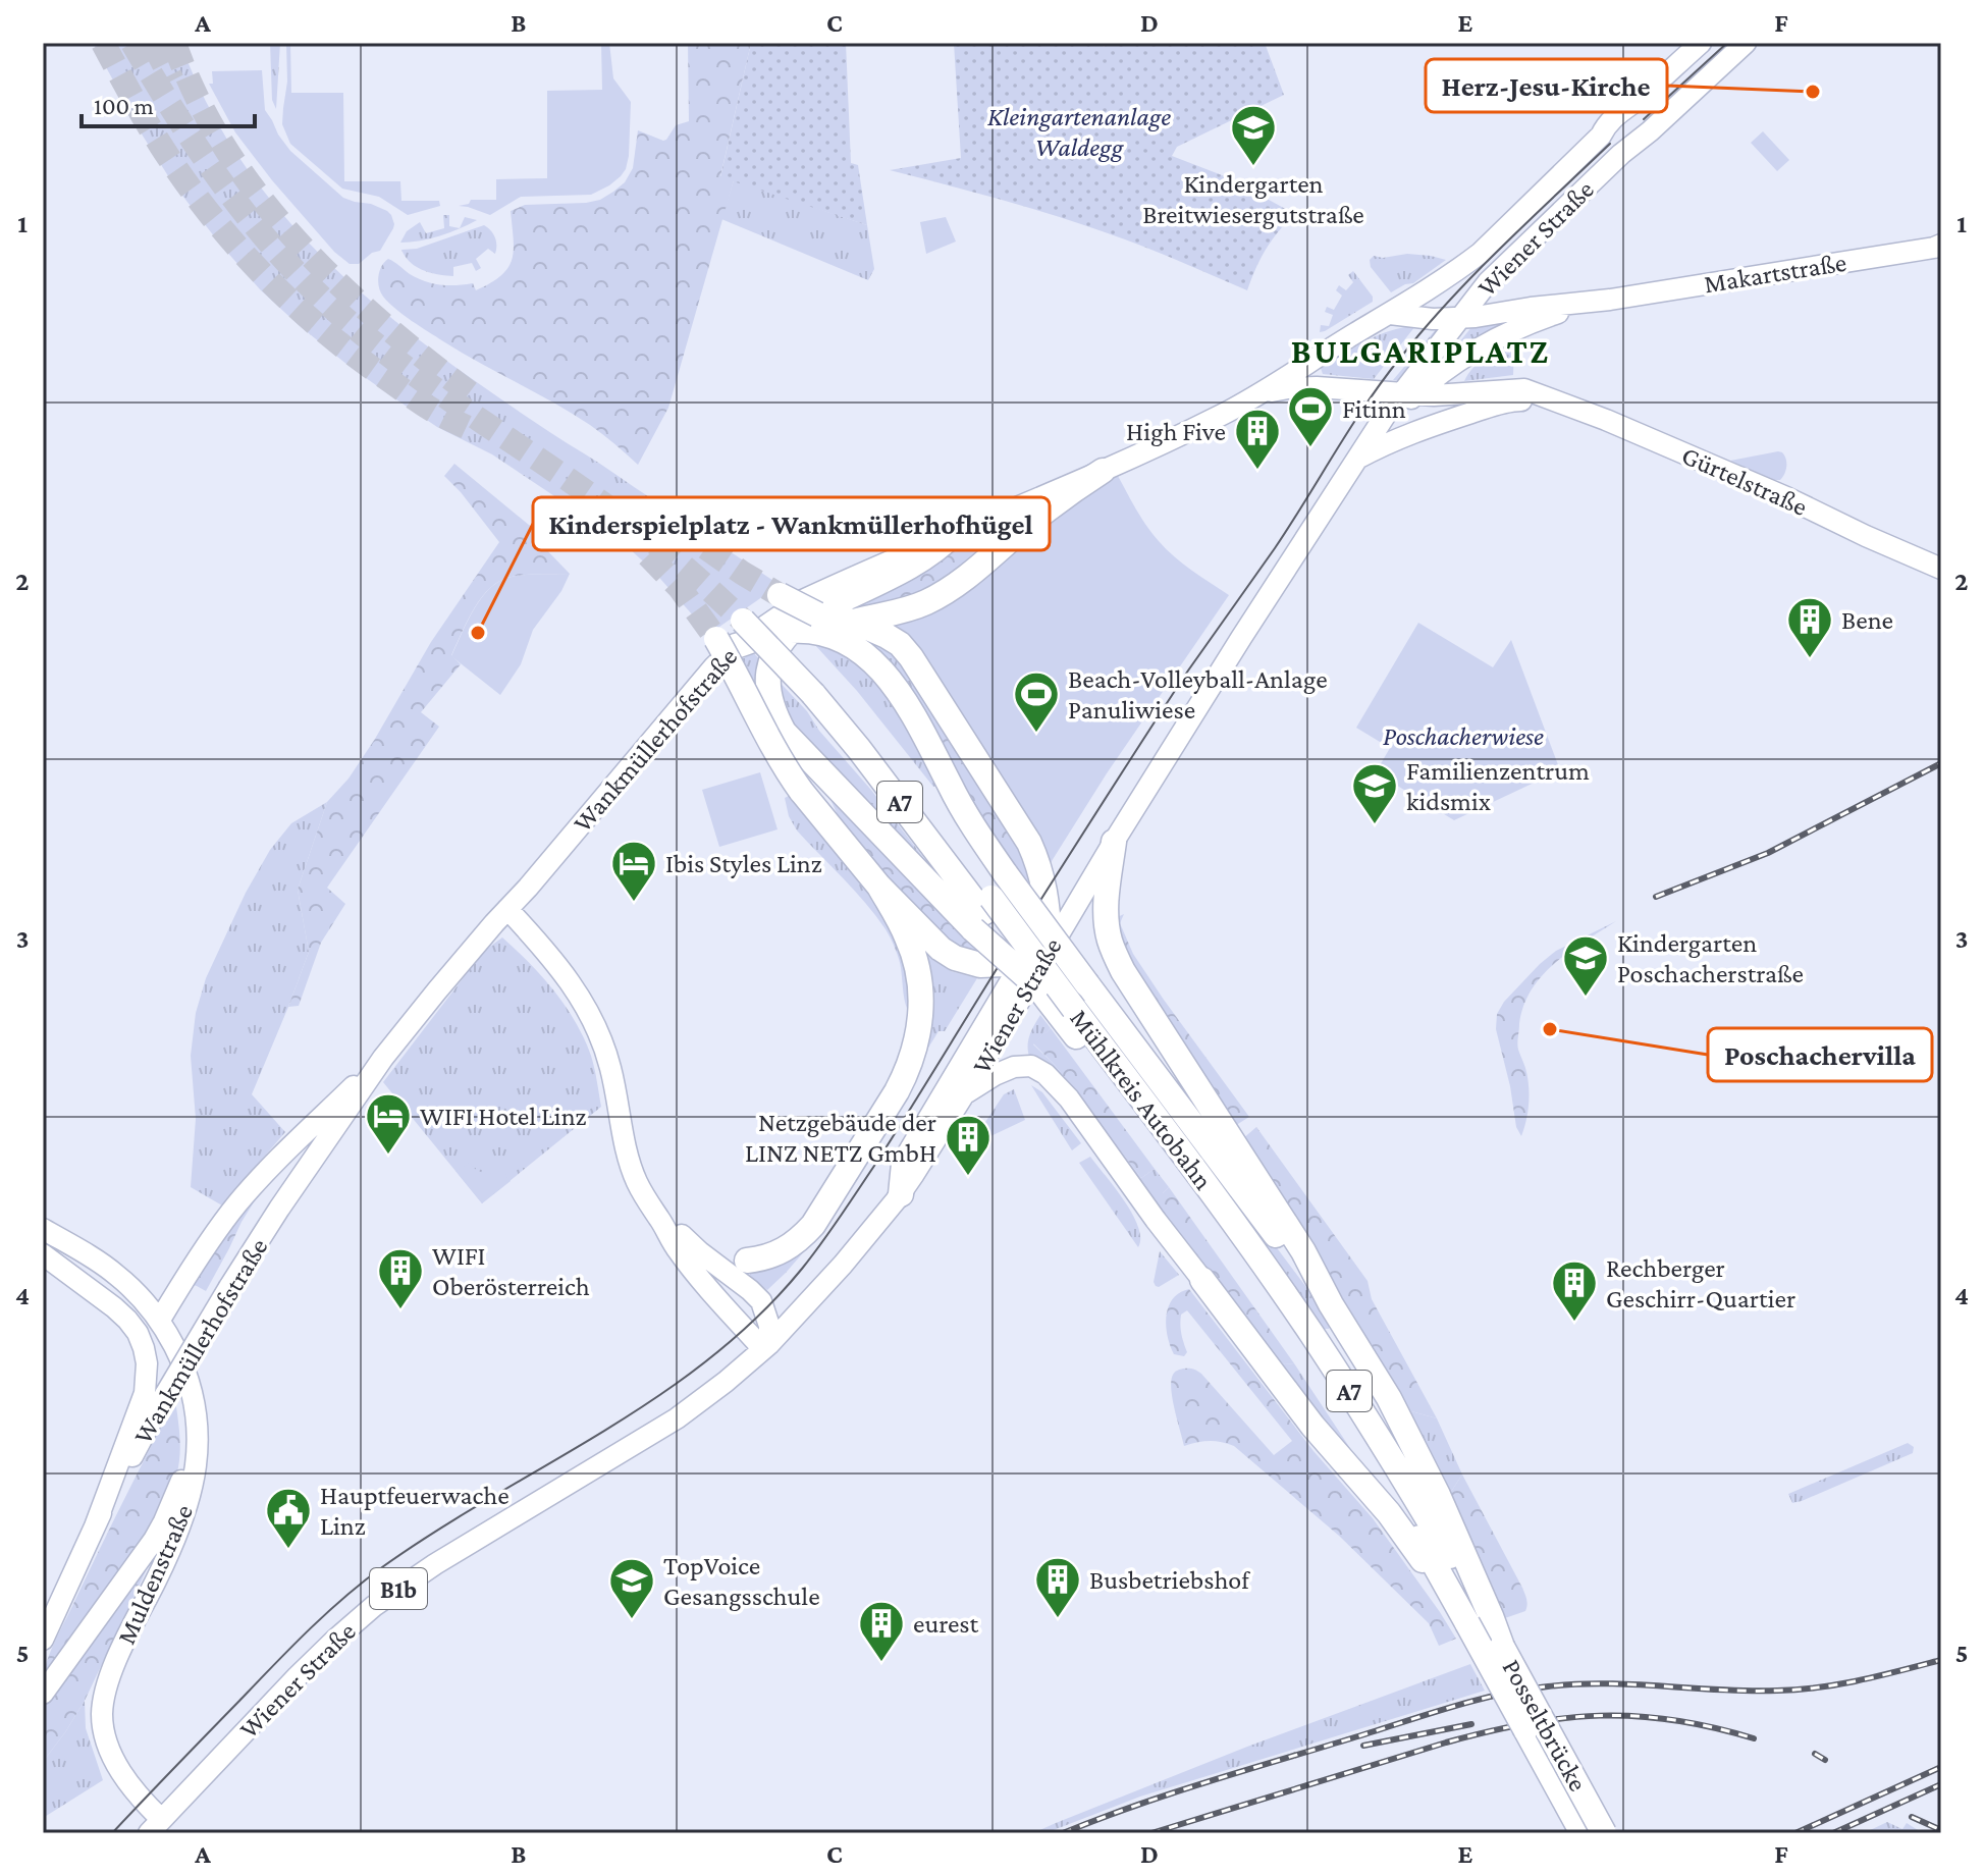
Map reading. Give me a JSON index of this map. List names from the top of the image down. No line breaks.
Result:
{"streets":{"highway":["A7","Mühlkreis Autobahn","Posseltbrücke"],"main road":["Wiener Straße","Makartstraße","Gürtelstraße","Wankmüllerhofstraße","Muldenstraße","B1b"]},"crossings":[["Wiener Straße","Makartstraße"],["Wiener Straße","Gürtelstraße"],["Wiener Straße","Wankmüllerhofstraße"],["Wiener Straße","Muldenstraße"],["Makartstraße","Gürtelstraße"],["Makartstraße","Wankmüllerhofstraße"],["Gürtelstraße","Wankmüllerhofstraße"],["Wankmüllerhofstraße","Muldenstraße"],["Mühlkreis Autobahn","Posseltbrücke"]],"districts":["BULGARIPLATZ"],"parks":["Kleingartenanlage Waldegg","Poschacherwiese"],"places":{"other":["Herz-Jesu-Kirche","Kinderspielplatz - Wankmüllerhofhügel","Poschachervilla"],"school or university":["Kindergarten Breitwiesergutstraße","Familienzentrum kidsmix","Kindergarten Poschacherstraße","TopVoice Gesangsschule"],"sports":["Fitinn","Beach-Volleyball-Anlage Panuliwiese"],"building":["High Five","Bene","Netzgebäude der LINZ NETZ GmbH","WIFI Oberösterreich","Rechberger Geschirr-Quartier","Busbetriebshof","eurest"],"hotel":["Ibis Styles Linz","WIFI Hotel Linz"],"public building":["Hauptfeuerwache Linz"]},"scale_bar":"100 m","grid":{"columns":["A","B","C","D","E","F"],"rows":["1","2","3","4","5"]}}
